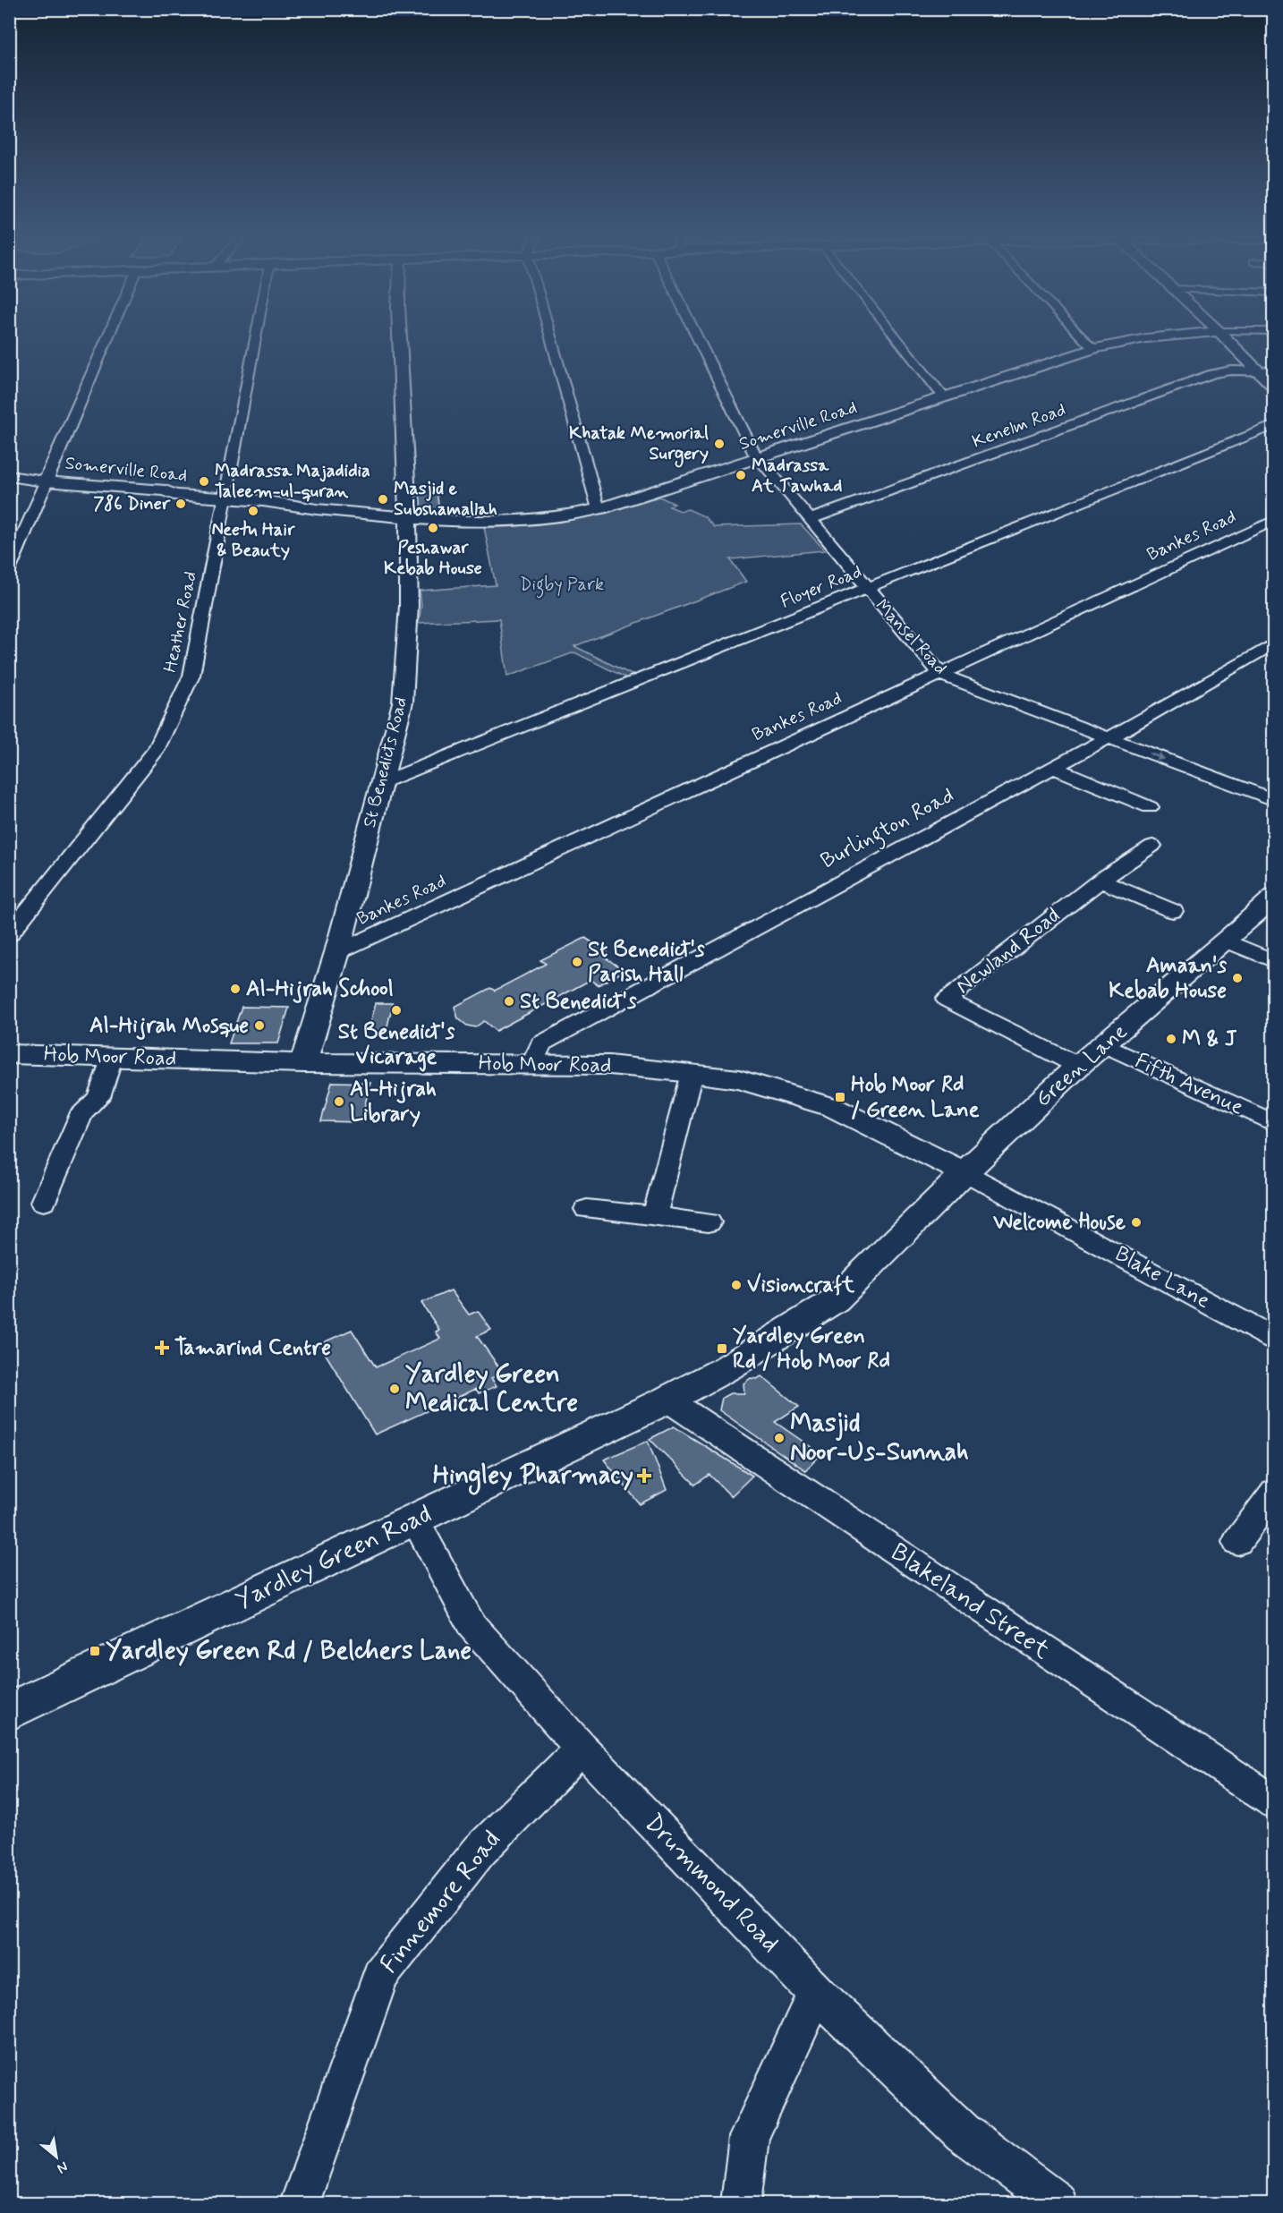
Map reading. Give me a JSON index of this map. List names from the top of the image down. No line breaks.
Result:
{"streets":{"street":["Somerville Road","Kenelm Road","Bankes Road","Floyer Road","Heather Road","Mansel Road","St Benedicts Road","Burlington Road","Newland Road","Hob Moor Road","Green Lane","Fifth Avenue","Blake Lane","Yardley Green Road","Blakeland Street","Drummond Road","Finnemore Road"]},"crossings":[["Somerville Road","Heather Road"],["Somerville Road","Mansel Road"],["Somerville Road","St Benedicts Road"],["Kenelm Road","Mansel Road"],["Bankes Road","Mansel Road"],["Bankes Road","St Benedicts Road"],["Floyer Road","Mansel Road"],["Floyer Road","St Benedicts Road"],["Mansel Road","Burlington Road"],["St Benedicts Road","Hob Moor Road"],["Burlington Road","Hob Moor Road"],["Newland Road","Green Lane"],["Hob Moor Road","Green Lane"],["Hob Moor Road","Blake Lane"],["Hob Moor Road","Yardley Green Road"],["Green Lane","Fifth Avenue"],["Green Lane","Blake Lane"],["Green Lane","Yardley Green Road"],["Blake Lane","Yardley Green Road"],["Yardley Green Road","Blakeland Street"],["Yardley Green Road","Drummond Road"],["Drummond Road","Finnemore Road"]],"parks":["Digby Park"],"places":{"other":["Khatak Memorial Surgery","Madrassa At Tawhad","Madrassa Majadidia Taleem-ul-quran","Masjid e Subshamallah","786 Diner","Neetu Hair & Beauty","Peshawar Kebab House","St Benedict's Parish Hall","Amaan's Kebab House","Al-Hijrah School","St Benedict's","St Benedict's Vicarage","Al-Hijrah Mosque","M & J","Al-Hijrah Library","Welcome House","Visioncraft","Yardley Green Medical Centre","Masjid Noor-Us-Sunnah"],"transit":["Hob Moor Rd / Green Lane","Yardley Green Rd / Hob Moor Rd","Yardley Green Rd / Belchers Lane"],"health":["Tamarind Centre","Hingley Pharmacy"]},"north":"bottom right"}
